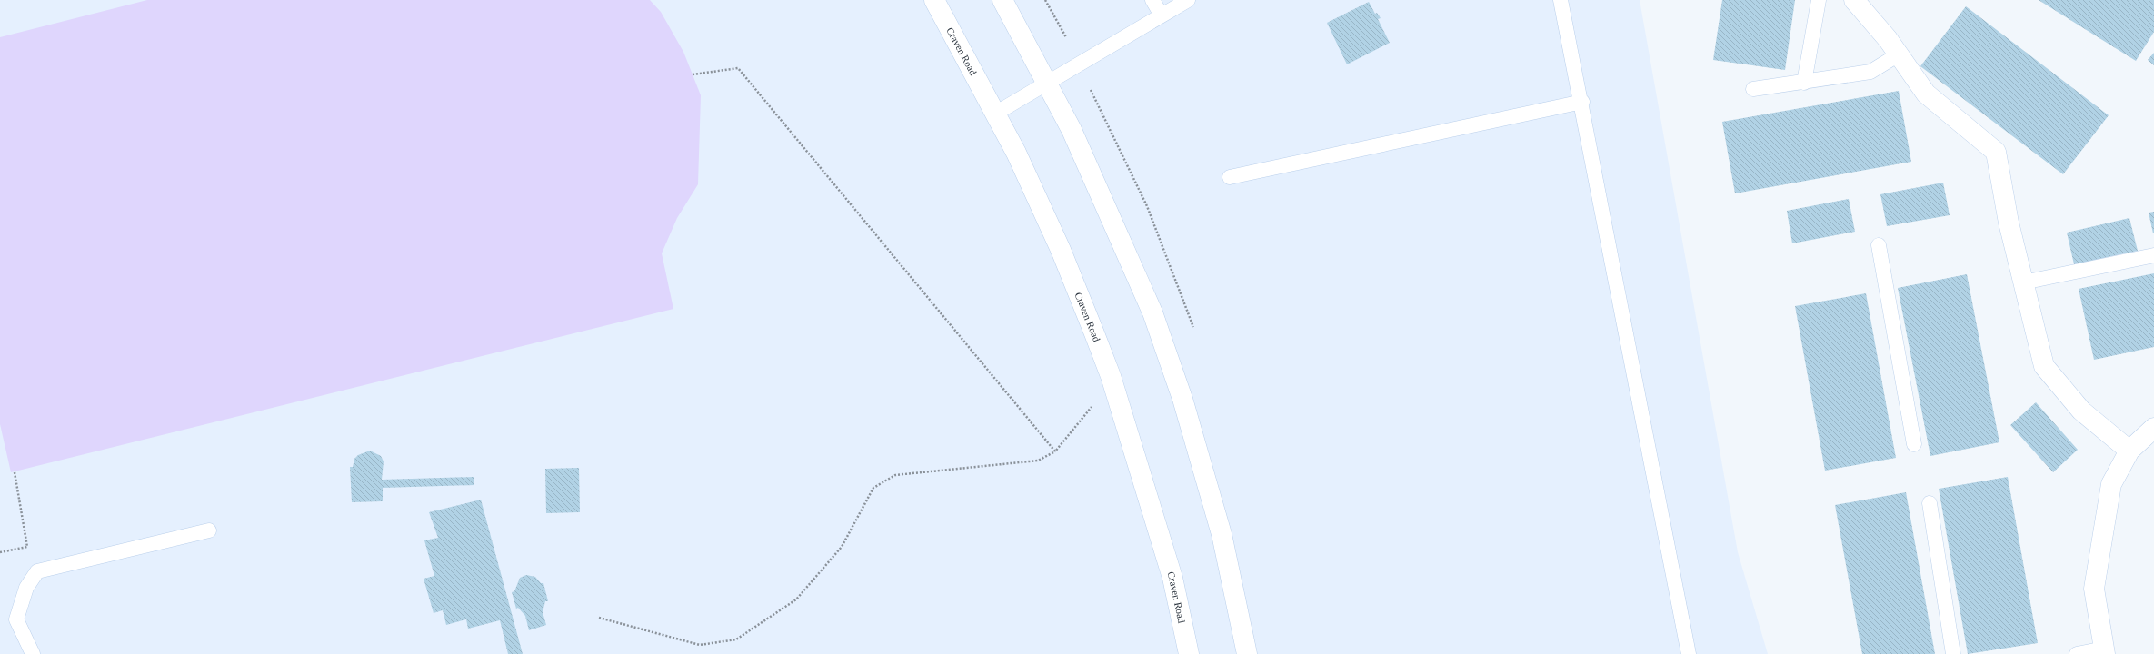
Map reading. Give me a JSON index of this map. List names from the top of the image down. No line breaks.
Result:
{"streets":{"main road":["Craven Road"]}}
